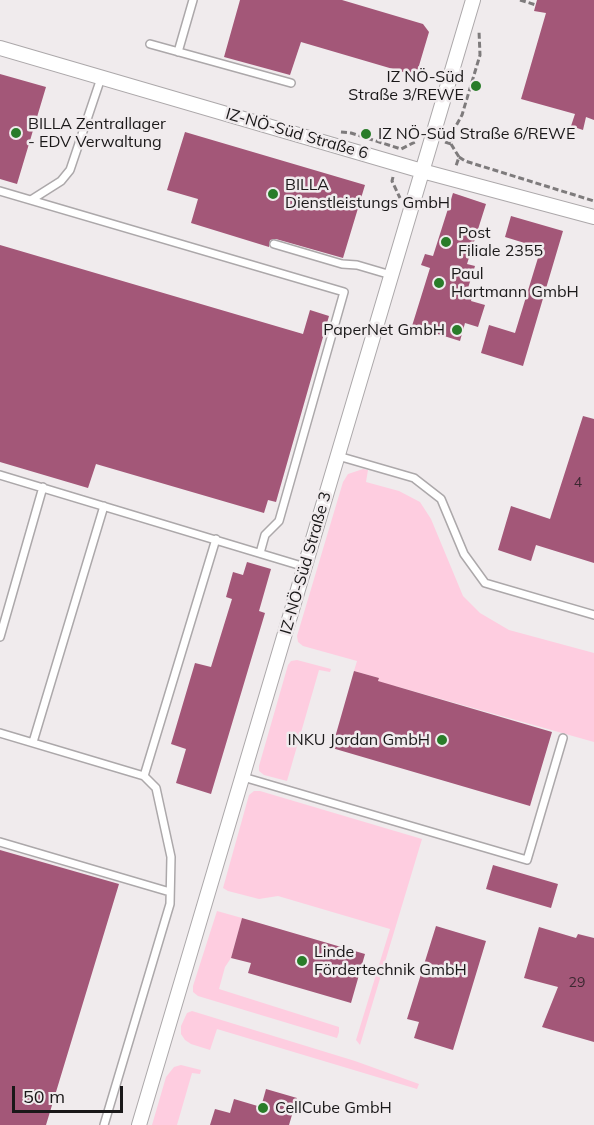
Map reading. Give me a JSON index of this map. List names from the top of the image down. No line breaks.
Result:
{"streets":{"street":["IZ-NÖ-Süd Straße 6","IZ-NÖ-Süd Straße 3"]},"crossings":[["IZ-NÖ-Süd Straße 6","IZ-NÖ-Süd Straße 3"]],"places":["IZ NÖ-Süd Straße 3/REWE","BILLA Zentrallager - EDV Verwaltung","IZ NÖ-Süd Straße 6/REWE","BILLA Dienstleistungs GmbH","Post Filiale 2355","Paul Hartmann GmbH","PaperNet GmbH","INKU Jordan GmbH","Linde Fördertechnik GmbH","CellCube GmbH"],"house_numbers":["4","29"],"scale_bar":"50 m"}
